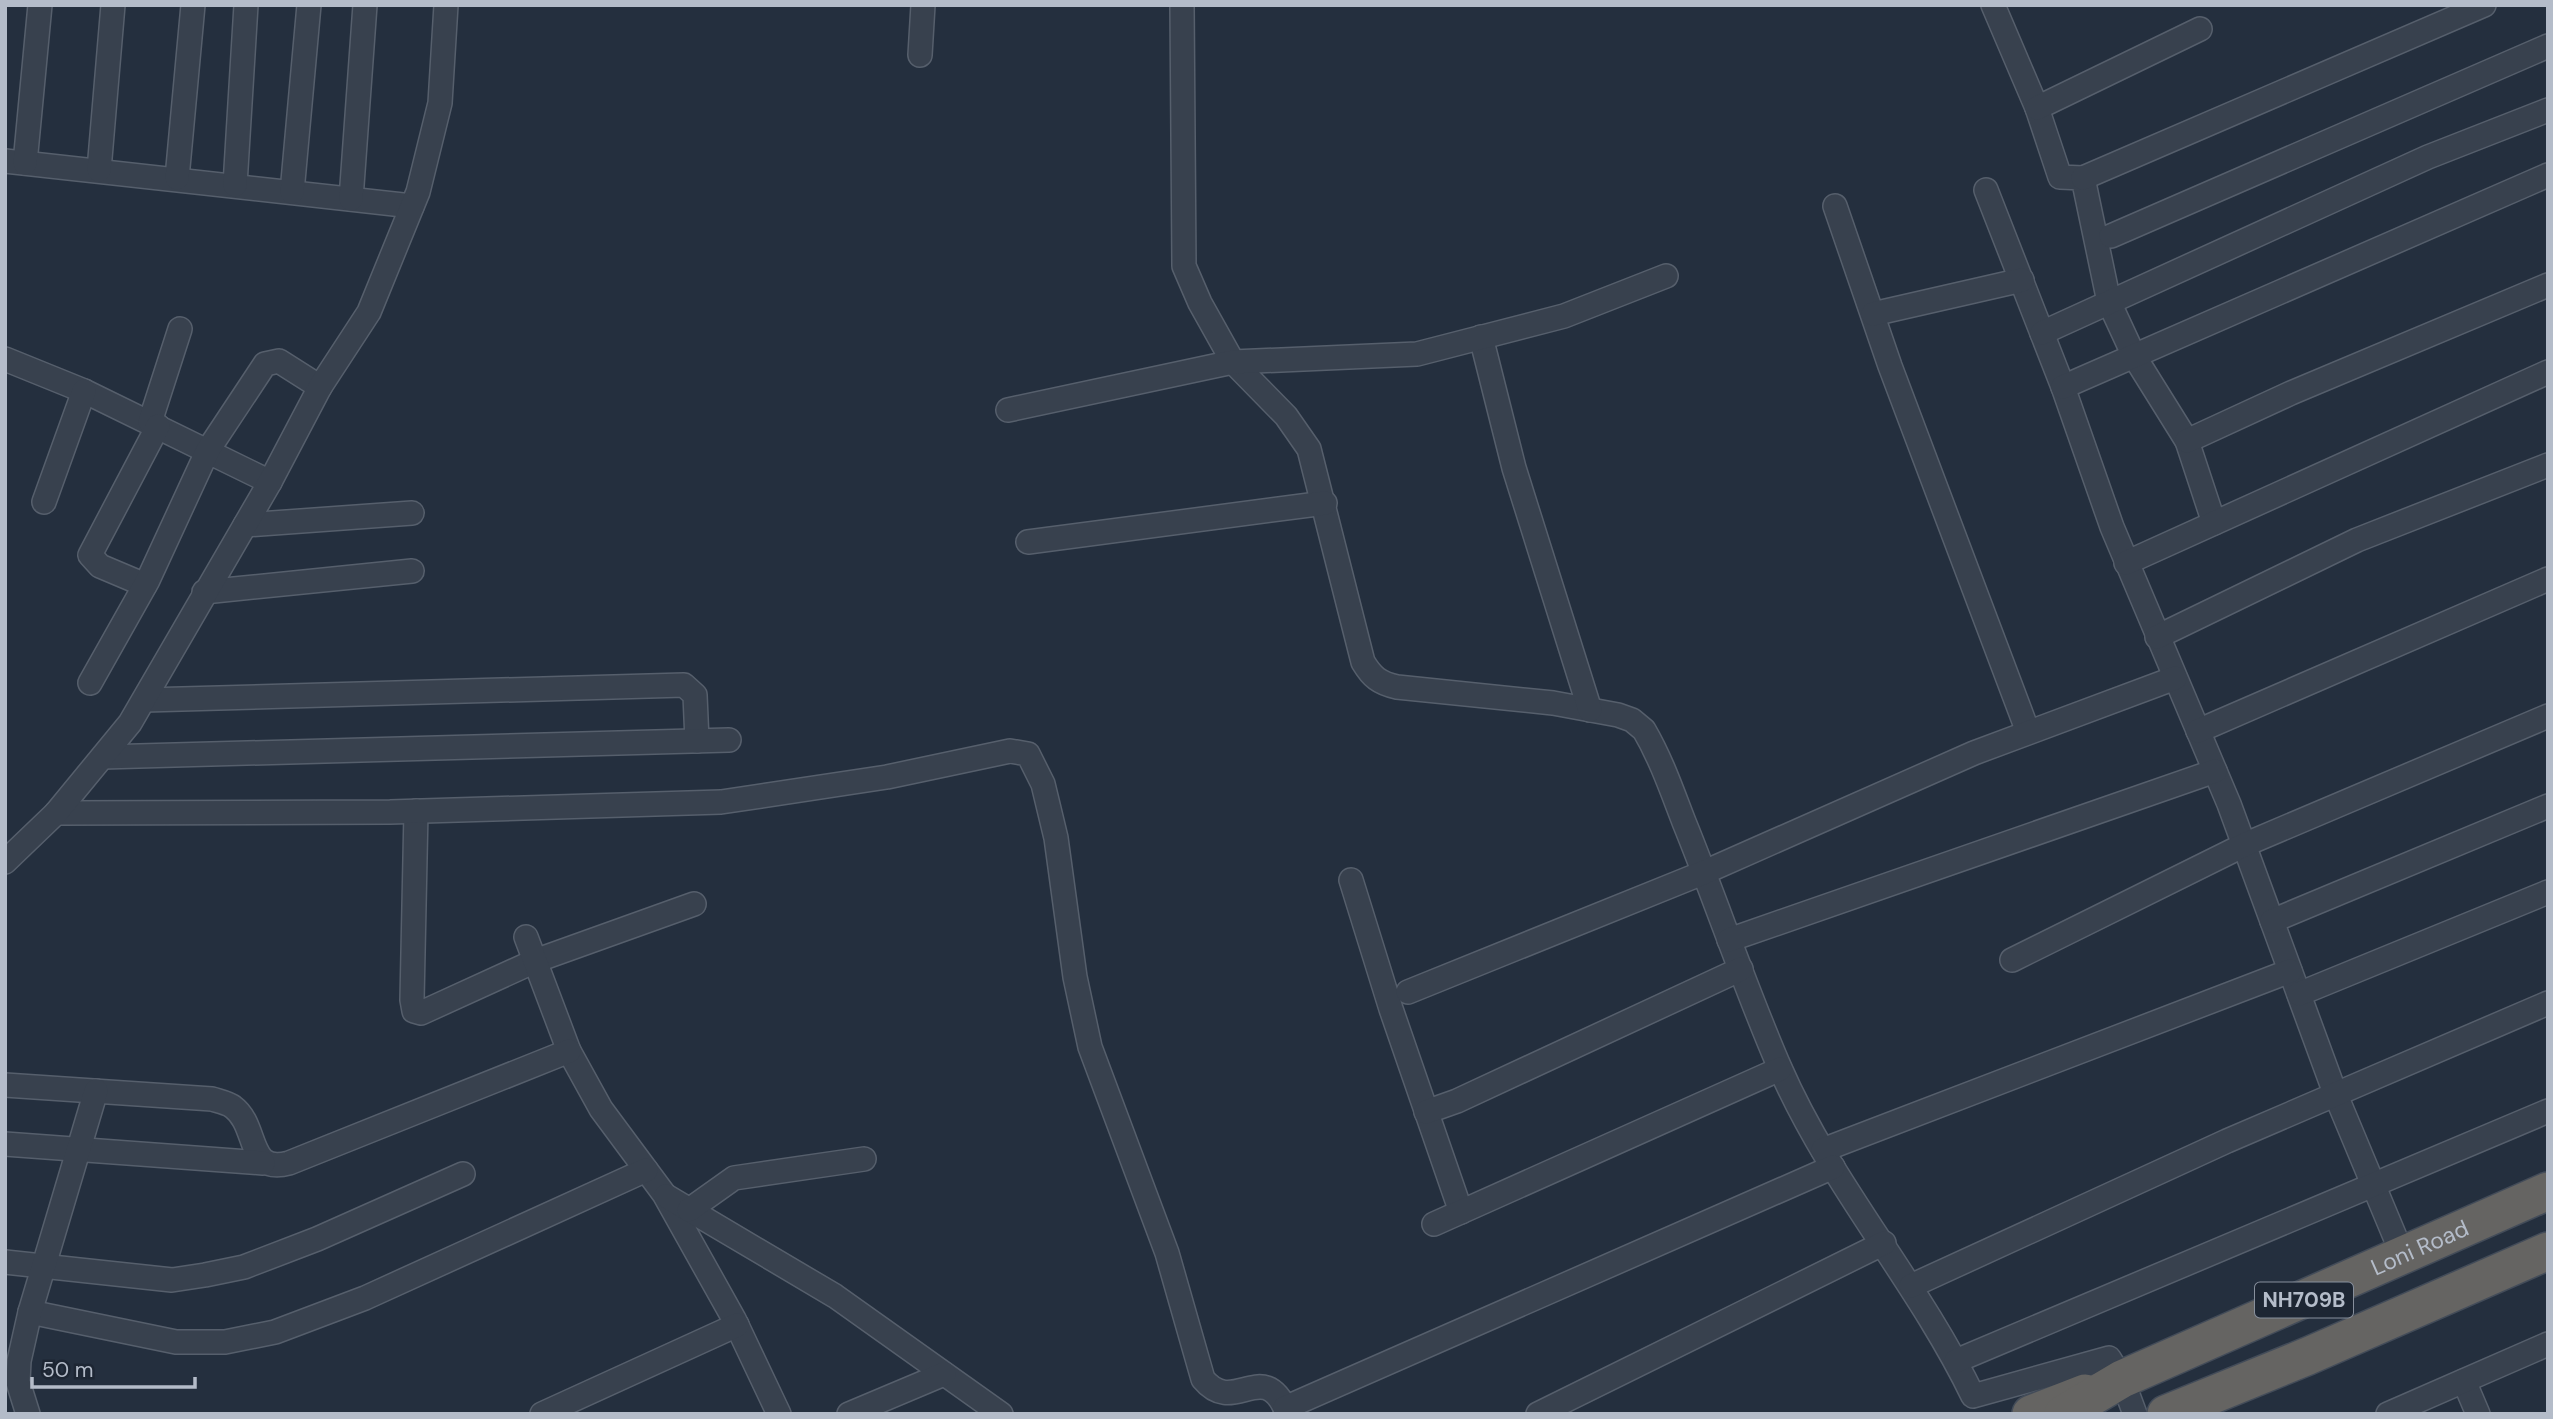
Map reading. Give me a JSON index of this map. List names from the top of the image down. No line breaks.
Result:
{"streets":{"highway":["Loni Road","NH709B"]},"crossings":[["Loni Road","NH709B"]],"scale_bar":"50 m"}
